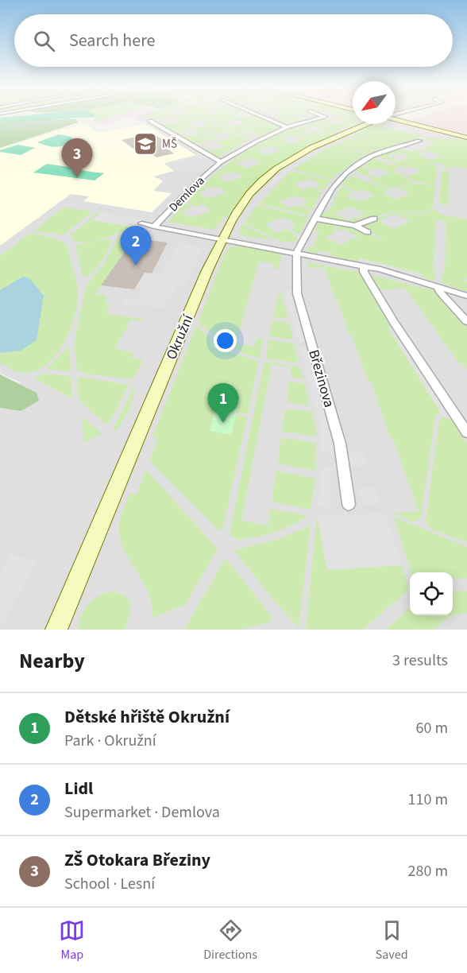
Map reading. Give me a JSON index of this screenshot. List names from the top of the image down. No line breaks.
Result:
{"streets":{"street":["Demlova","Okružní","Březinova"]},"crossings":[["Demlova","Okružní"]],"places":{"school or university":["MŠ"]},"north":"bottom left","page":{"search":"Search here","pins":["3","2","1"],"heading":["Nearby","3 results"],"list":[{"mark":"1","name":"Dětské hřiště Okružní","note":"Park · Okružní","value":"60 m"},{"mark":"2","name":"Lidl","note":"Supermarket · Demlova","value":"110 m"},{"mark":"3","name":"ZŠ Otokara Březiny","note":"School · Lesní","value":"280 m"}],"nav":["Map","Directions","Saved"]}}
